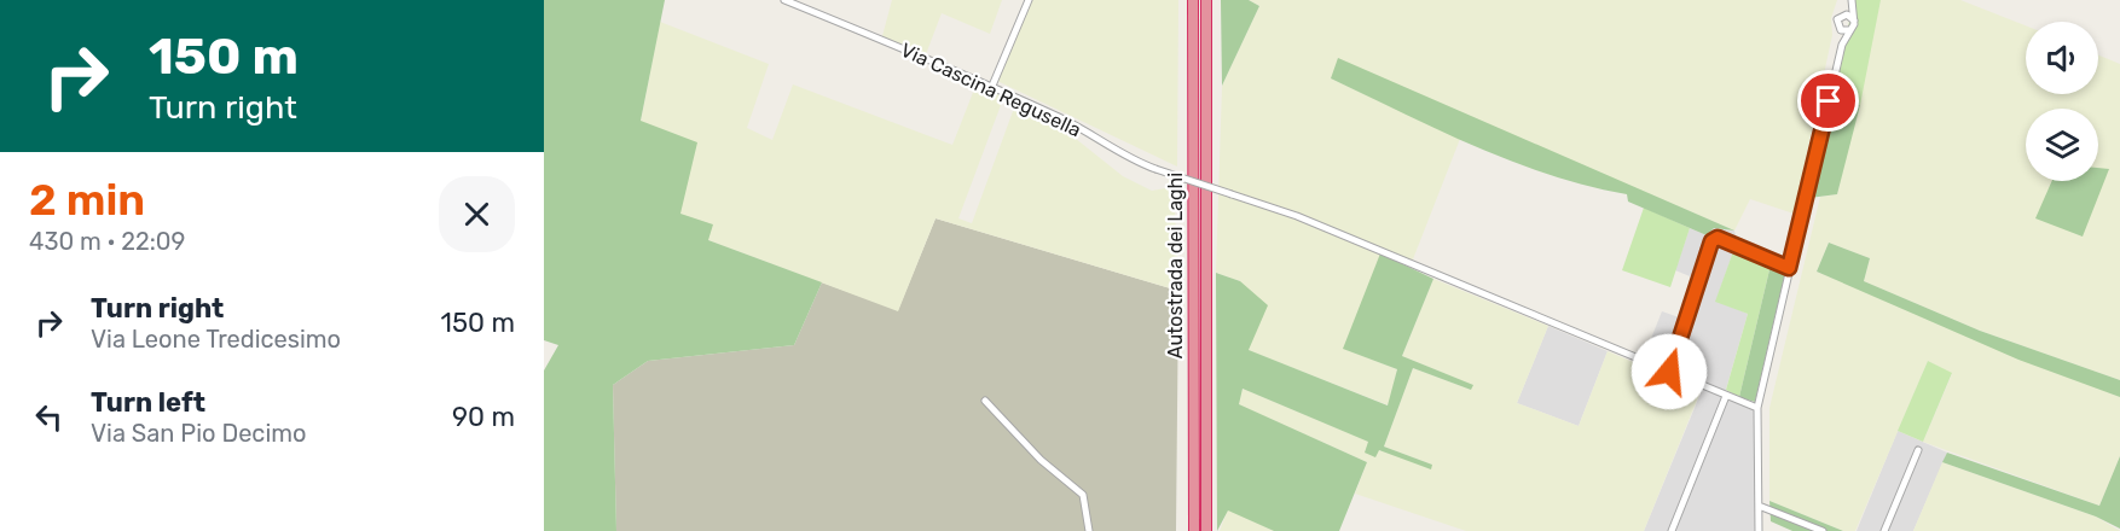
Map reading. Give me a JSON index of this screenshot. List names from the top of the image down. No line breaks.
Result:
{"streets":{"highway":["Autostrada dei Laghi"],"street":["Via Cascina Regusella"]},"page":{"turn":["150 m","Turn right"],"heading":["2 min","430 m · 22:09"],"list":[{"name":"Turn right","note":"Via Leone Tredicesimo","value":"150 m"},{"name":"Turn left","note":"Via San Pio Decimo","value":"90 m"}]}}
